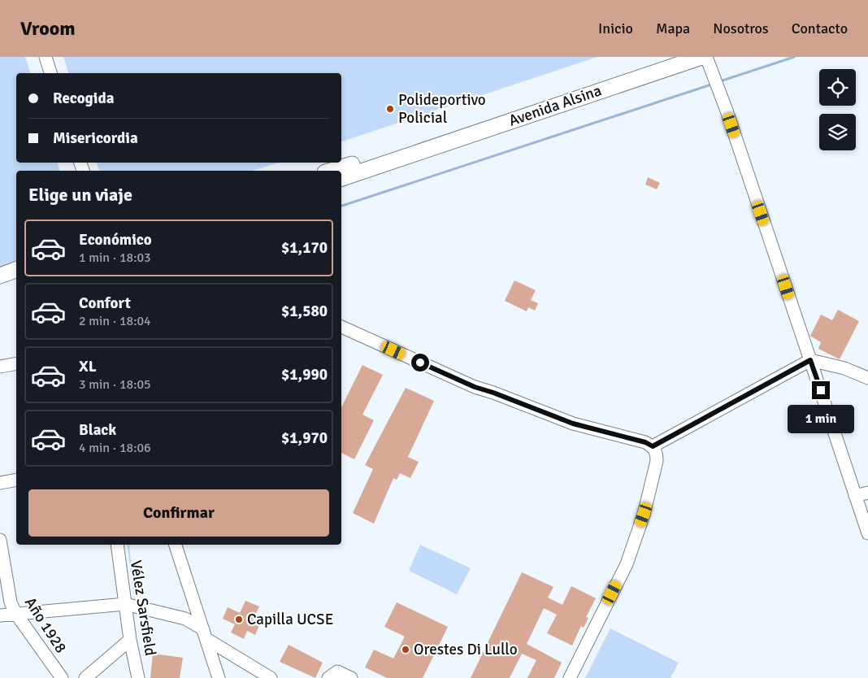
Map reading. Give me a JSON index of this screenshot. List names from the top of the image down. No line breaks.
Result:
{"streets":{"main road":["Avenida Alsina"],"street":["Vélez Sarsfield","Año 1928"]},"places":["Polideportivo Policial","Capilla UCSE","Orestes Di Lullo"],"page":{"header":"Vroom","nav":["Inicio","Mapa","Nosotros","Contacto"],"banner":["Recogida","Misericordia"],"heading":"Elige un viaje","list":[{"name":"Económico","note":"1 min · 18:03","value":"$1,170"},{"name":"Confort","note":"2 min · 18:04","value":"$1,580"},{"name":"XL","note":"3 min · 18:05","value":"$1,990"},{"name":"Black","note":"4 min · 18:06","value":"$1,970"}],"bubble":"1 min","buttons":"Confirmar"}}
